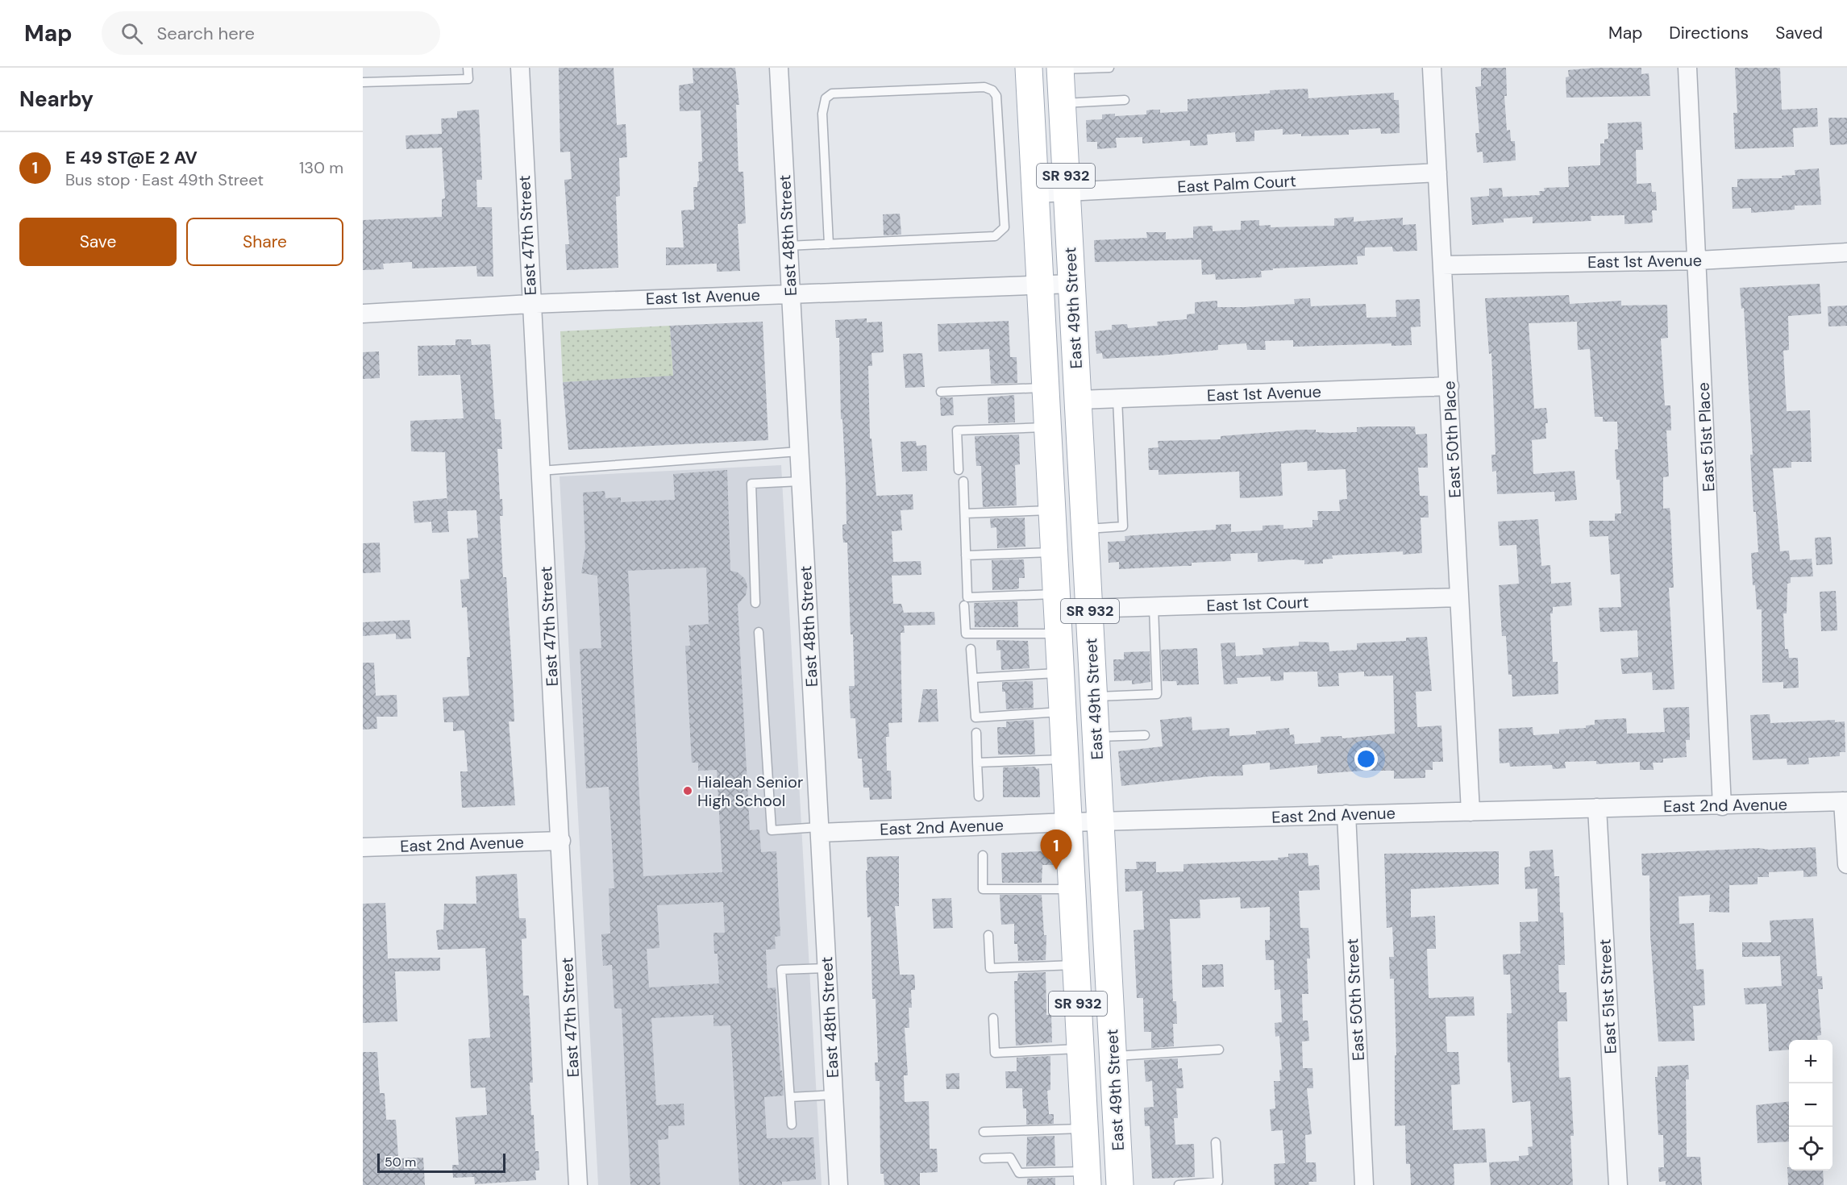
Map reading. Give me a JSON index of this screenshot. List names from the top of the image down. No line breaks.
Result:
{"streets":{"main road":["SR 932","East 49th Street"],"street":["East Palm Court","East 47th Street","East 48th Street","East 1st Avenue","East 51st Place","East 50th Place","East 1st Court","East 2nd Avenue","East 51st Street","East 50th Street"]},"crossings":[["East Palm Court","East 49th Street"],["East Palm Court","East 50th Place"],["East 47th Street","East 1st Avenue"],["East 47th Street","East 2nd Avenue"],["East 48th Street","East 1st Avenue"],["East 48th Street","East 2nd Avenue"],["East 1st Avenue","East 49th Street"],["East 1st Avenue","East 51st Place"],["East 1st Avenue","East 50th Place"],["East 49th Street","East 1st Court"],["East 49th Street","East 2nd Avenue"],["East 51st Place","East 2nd Avenue"],["East 50th Place","East 1st Court"],["East 50th Place","East 2nd Avenue"],["East 2nd Avenue","East 51st Street"],["East 2nd Avenue","East 50th Street"]],"places":["Hialeah Senior High School"],"scale_bar":"50 m","page":{"header":"Map","search":"Search here","nav":["Map","Directions","Saved"],"heading":"Nearby","list":[{"mark":"1","name":"E 49 ST@E 2 AV","note":"Bus stop · East 49th Street","value":"130 m"}],"buttons":["Save","Share"],"pins":"1","map_buttons":["+","−"],"scale":"50 m"}}
